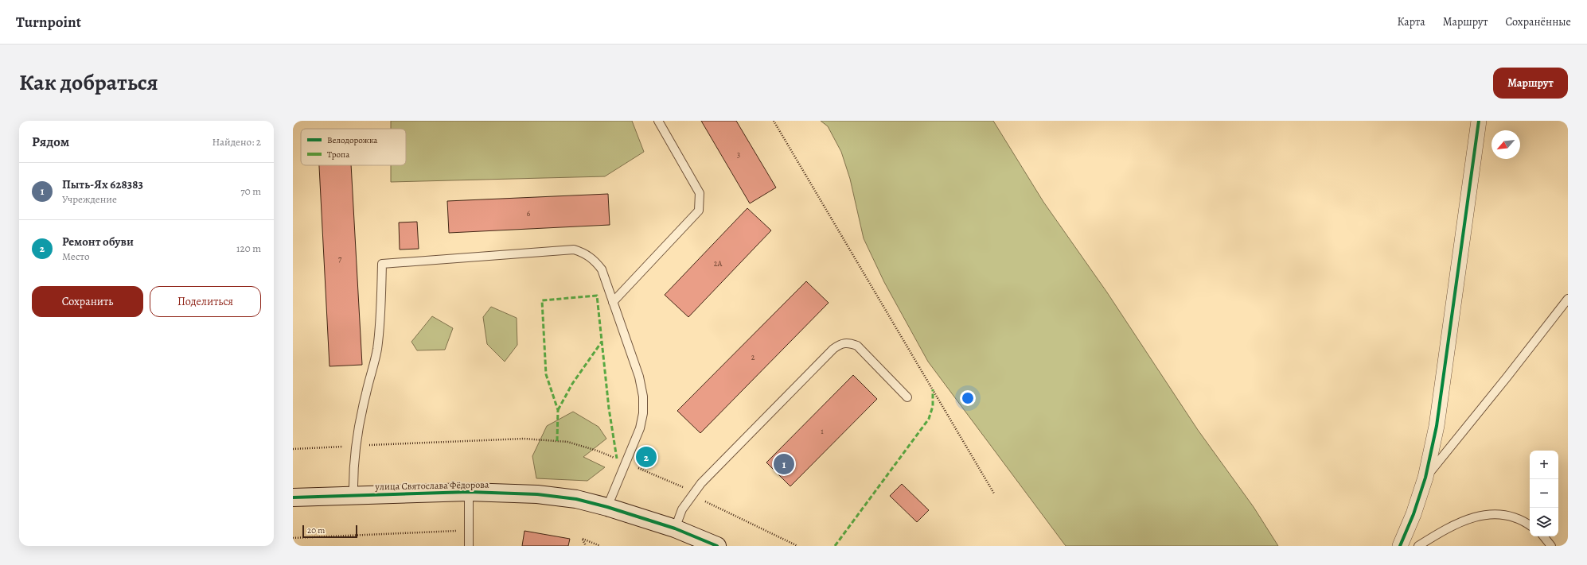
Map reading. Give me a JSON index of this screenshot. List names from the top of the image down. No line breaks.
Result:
{"streets":{"street":["улица Святослава Фёдорова"]},"house_numbers":["3","6","7","2А","2","1"],"legend":["Велодорожка","Тропа"],"scale_bar":"20 m","north":"bottom left","page":{"header":"Turnpoint","nav":["Карта","Маршрут","Сохранённые"],"title":"Как добраться","buttons":["Маршрут",["Сохранить","Поделиться"]],"heading":["Рядом","Найдено: 2"],"list":[{"mark":"1","name":"Пыть-Ях 628383","note":"Учреждение","value":"70 m"},{"mark":"2","name":"Ремонт обуви","note":"Место","value":"120 m"}],"pins":["2","1"],"map_buttons":["+","−"],"scale":"20 m"}}
